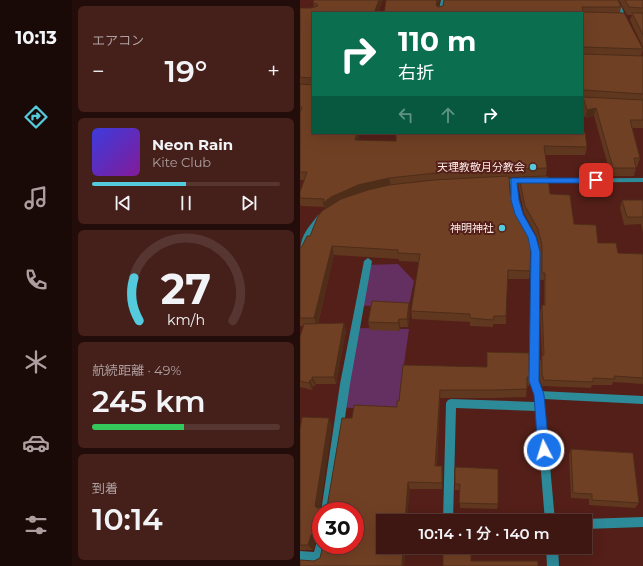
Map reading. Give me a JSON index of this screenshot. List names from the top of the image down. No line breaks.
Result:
{"places":["天理教敬月分教会","神明神社"],"page":{"tabs":"10:13","tile":["エアコン",["航続距離 · 49%","245 km"],["到着","10:14"]],"turn":["110 m","右折"],"heat":["−","19°","+"],"song":["Neon Rain","Kite Club"],"limit":"30","trip":"10:14 · 1 分 · 140 m","gauge":["27","km/h"]}}
